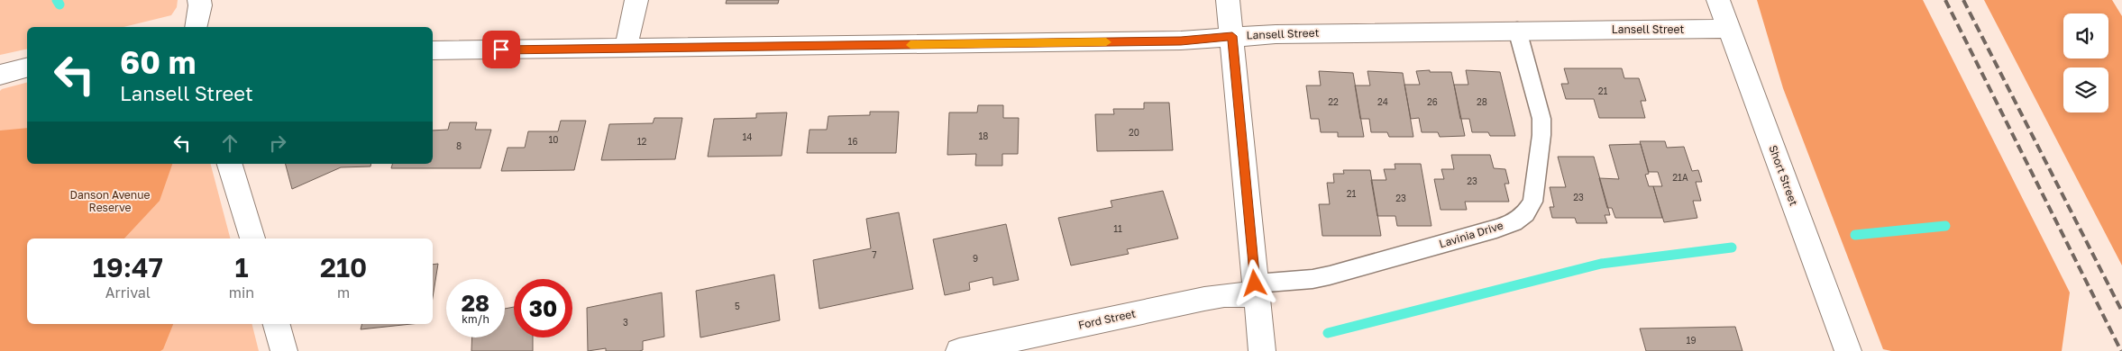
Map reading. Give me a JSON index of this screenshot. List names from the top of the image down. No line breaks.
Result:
{"streets":{"street":["Lansell Street","Short Street","Ford Street"],"lane":["Lavinia Drive"]},"crossings":[["Lansell Street","Short Street"],["Lansell Street","Lavinia Drive"],["Lavinia Drive","Ford Street"]],"parks":["Danson Avenue Reserve"],"house_numbers":["21","22","24","26","28","20","18","14","10","12","16","8","21A","23","21","23","23","11","7","9","5","3","19"],"page":{"turn":["60 m","Lansell Street"],"eta":["19:47","Arrival","1","min","210","m"],"speed":"28 km/h","limit":"30"}}
